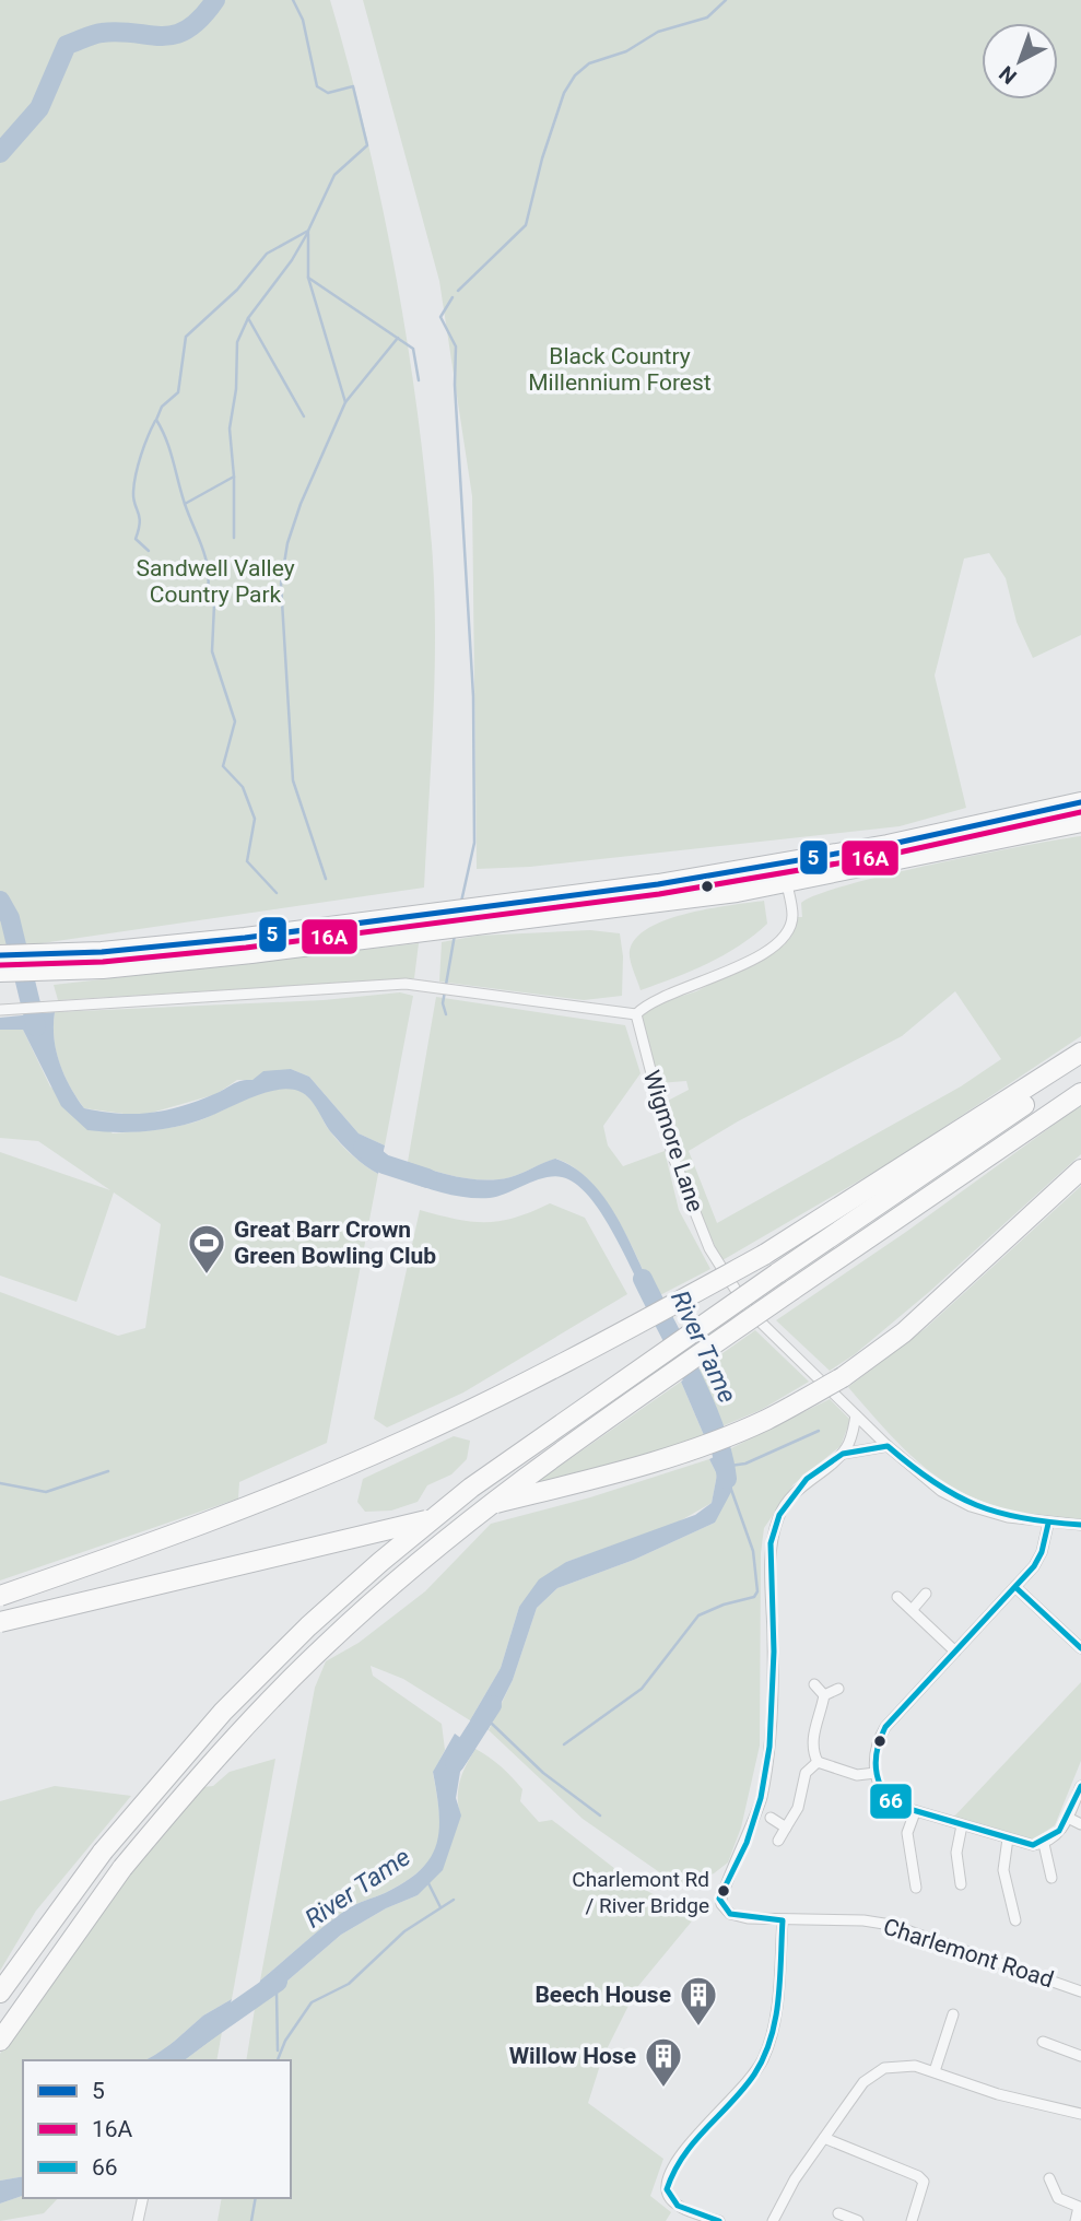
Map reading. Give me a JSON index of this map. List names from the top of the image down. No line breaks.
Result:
{"streets":{"street":["Wigmore Lane","Charlemont Road"]},"water":["River Tame"],"parks":["Black Country Millennium Forest","Sandwell Valley Country Park"],"places":{"sports":["Great Barr Crown Green Bowling Club"],"other":["Charlemont Rd / River Bridge"],"building":["Beech House","Willow Hose"]},"lines":["transit line 5","transit line 16A","transit line 66"],"legend":["5","16A","66"],"north":"bottom left"}
